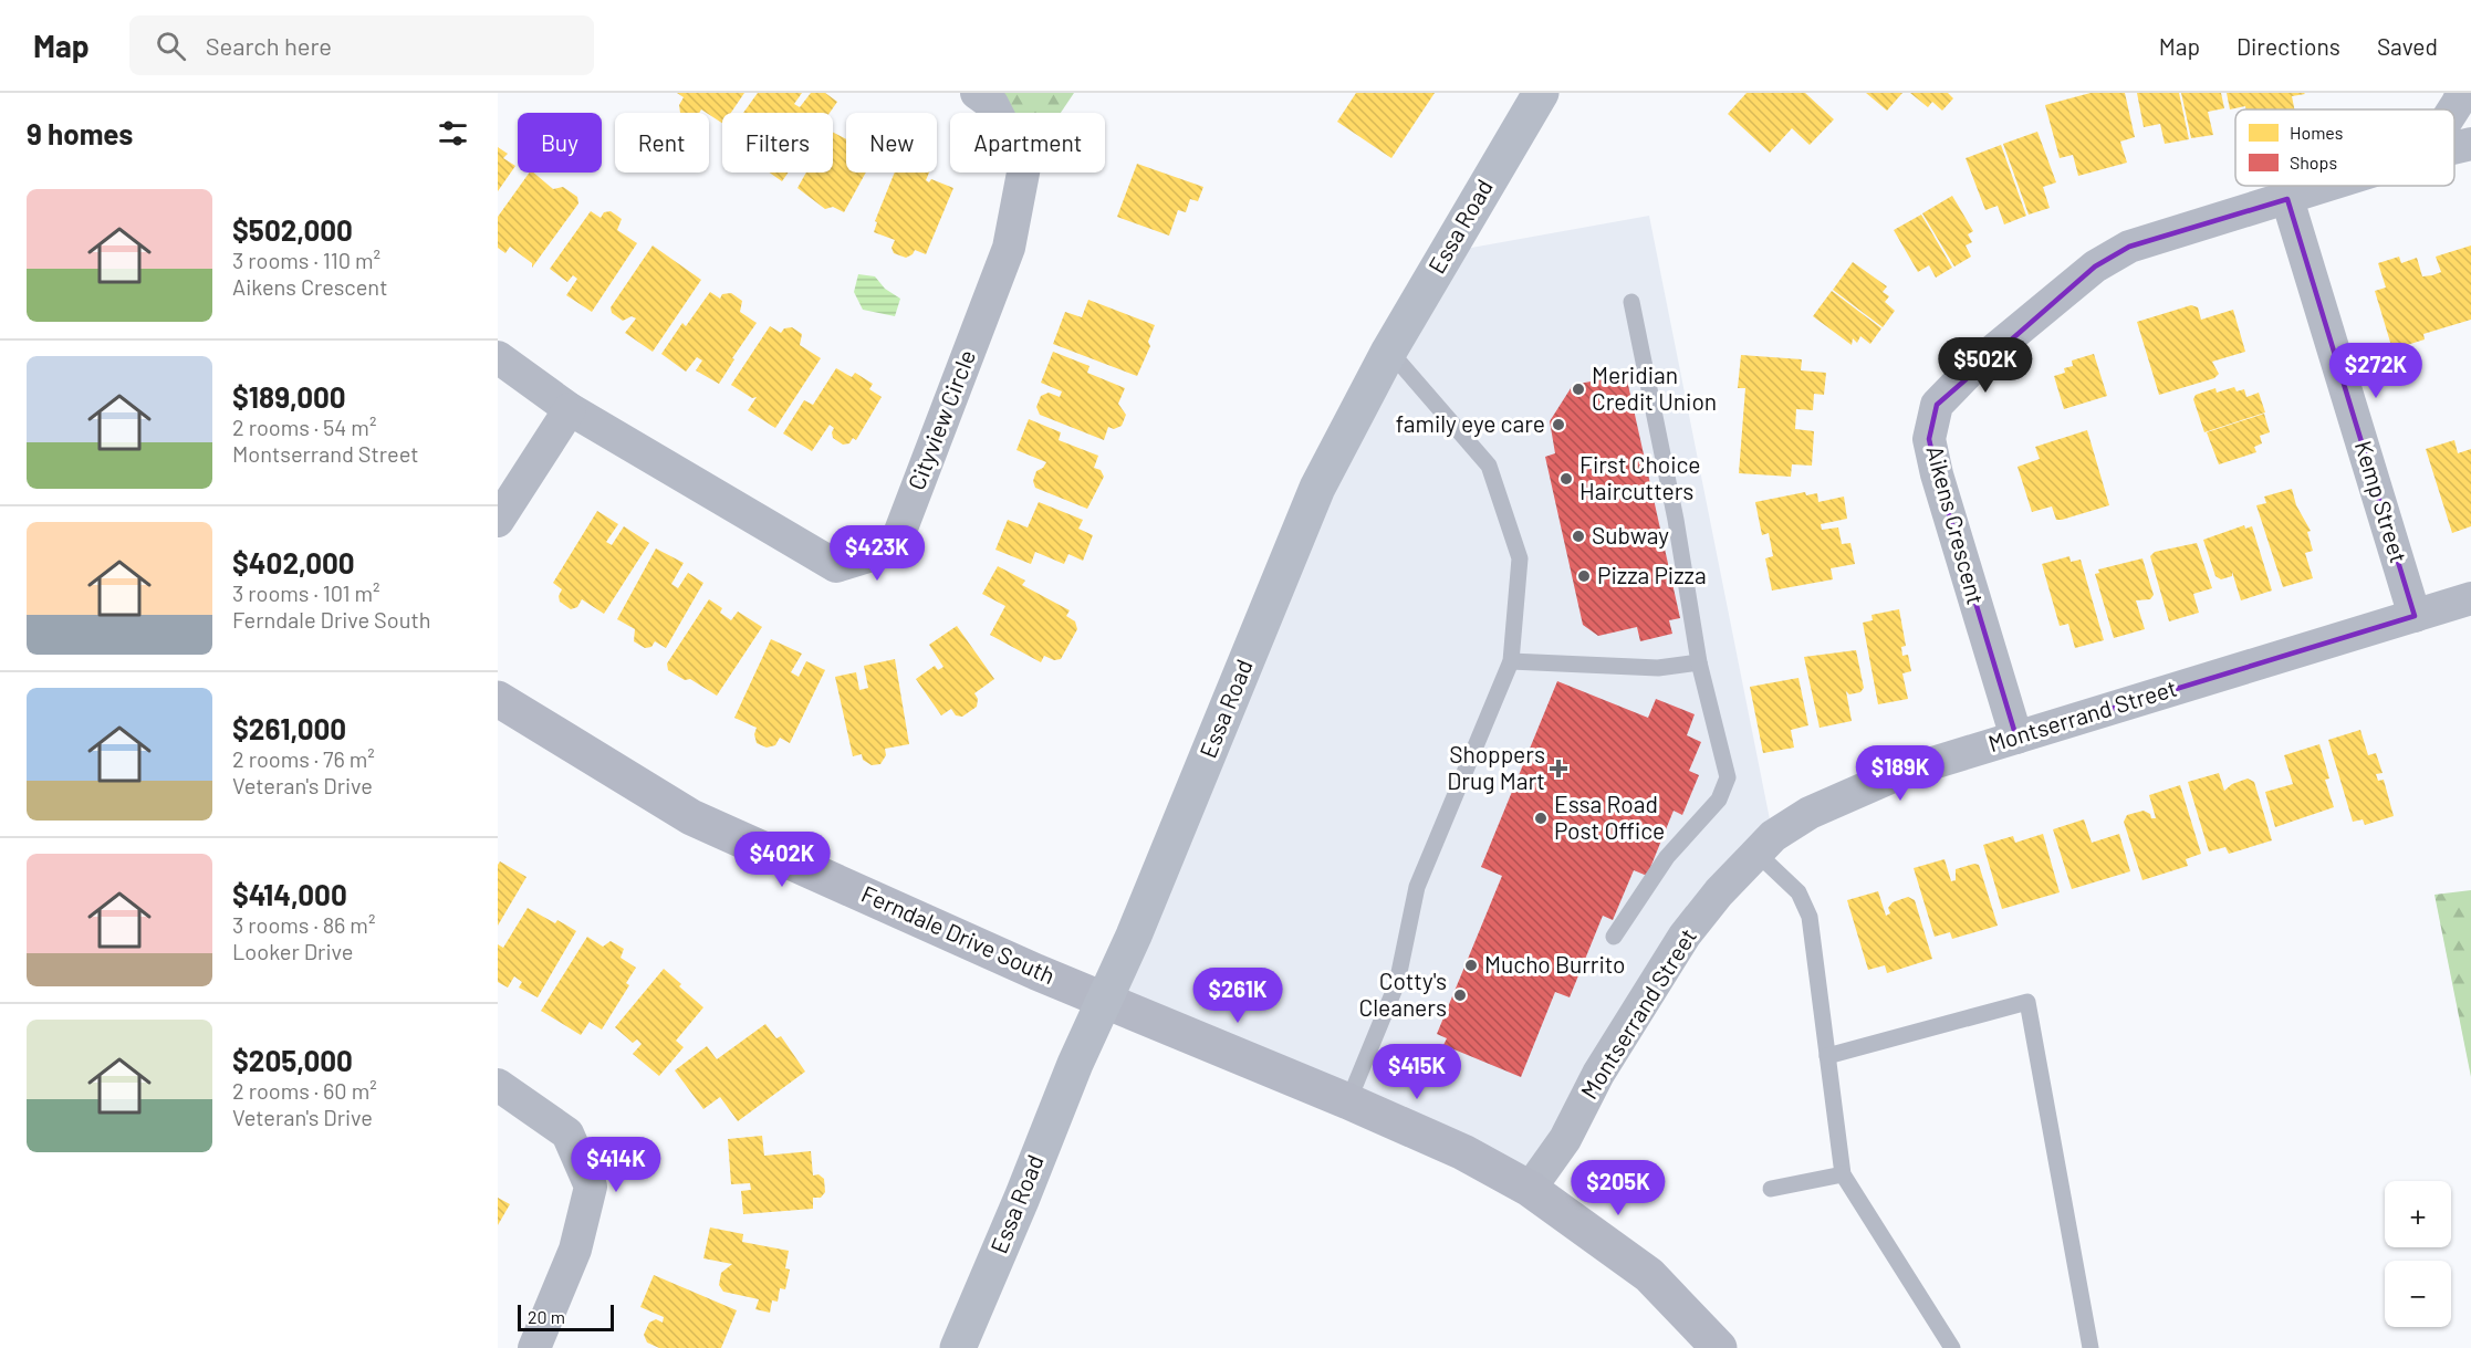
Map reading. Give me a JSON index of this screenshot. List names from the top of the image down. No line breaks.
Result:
{"streets":{"main road":["Essa Road","Ferndale Drive South"],"street":["Cityview Circle","Kemp Street","Aikens Crescent","Montserrand Street"]},"crossings":[["Essa Road","Ferndale Drive South"],["Kemp Street","Aikens Crescent"],["Kemp Street","Montserrand Street"],["Aikens Crescent","Montserrand Street"],["Montserrand Street","Ferndale Drive South"]],"places":{"other":["Meridian Credit Union","family eye care","First Choice Haircutters","Subway","Pizza Pizza","Essa Road Post Office","Mucho Burrito","Cotty's Cleaners"],"health":["Shoppers Drug Mart"]},"legend":["Homes","Shops"],"scale_bar":"20 m","page":{"header":"Map","search":"Search here","nav":["Map","Directions","Saved"],"heading":"9 homes","chip":["Buy","Rent","Filters","New","Apartment"],"list":[{"name":"$502,000","note":"3 rooms · 110 m² · Aikens Crescent"},{"name":"$189,000","note":"2 rooms · 54 m² · Montserrand Street"},{"name":"$402,000","note":"3 rooms · 101 m² · Ferndale Drive South"},{"name":"$261,000","note":"2 rooms · 76 m² · Veteran's Drive"},{"name":"$414,000","note":"3 rooms · 86 m² · Looker Drive"},{"name":"$205,000","note":"2 rooms · 60 m² · Veteran's Drive"}],"price":["$502K","$272K","$423K","$189K","$402K","$261K","$415K","$414K","$205K"],"map_buttons":["+","−"],"scale":"20 m"}}
